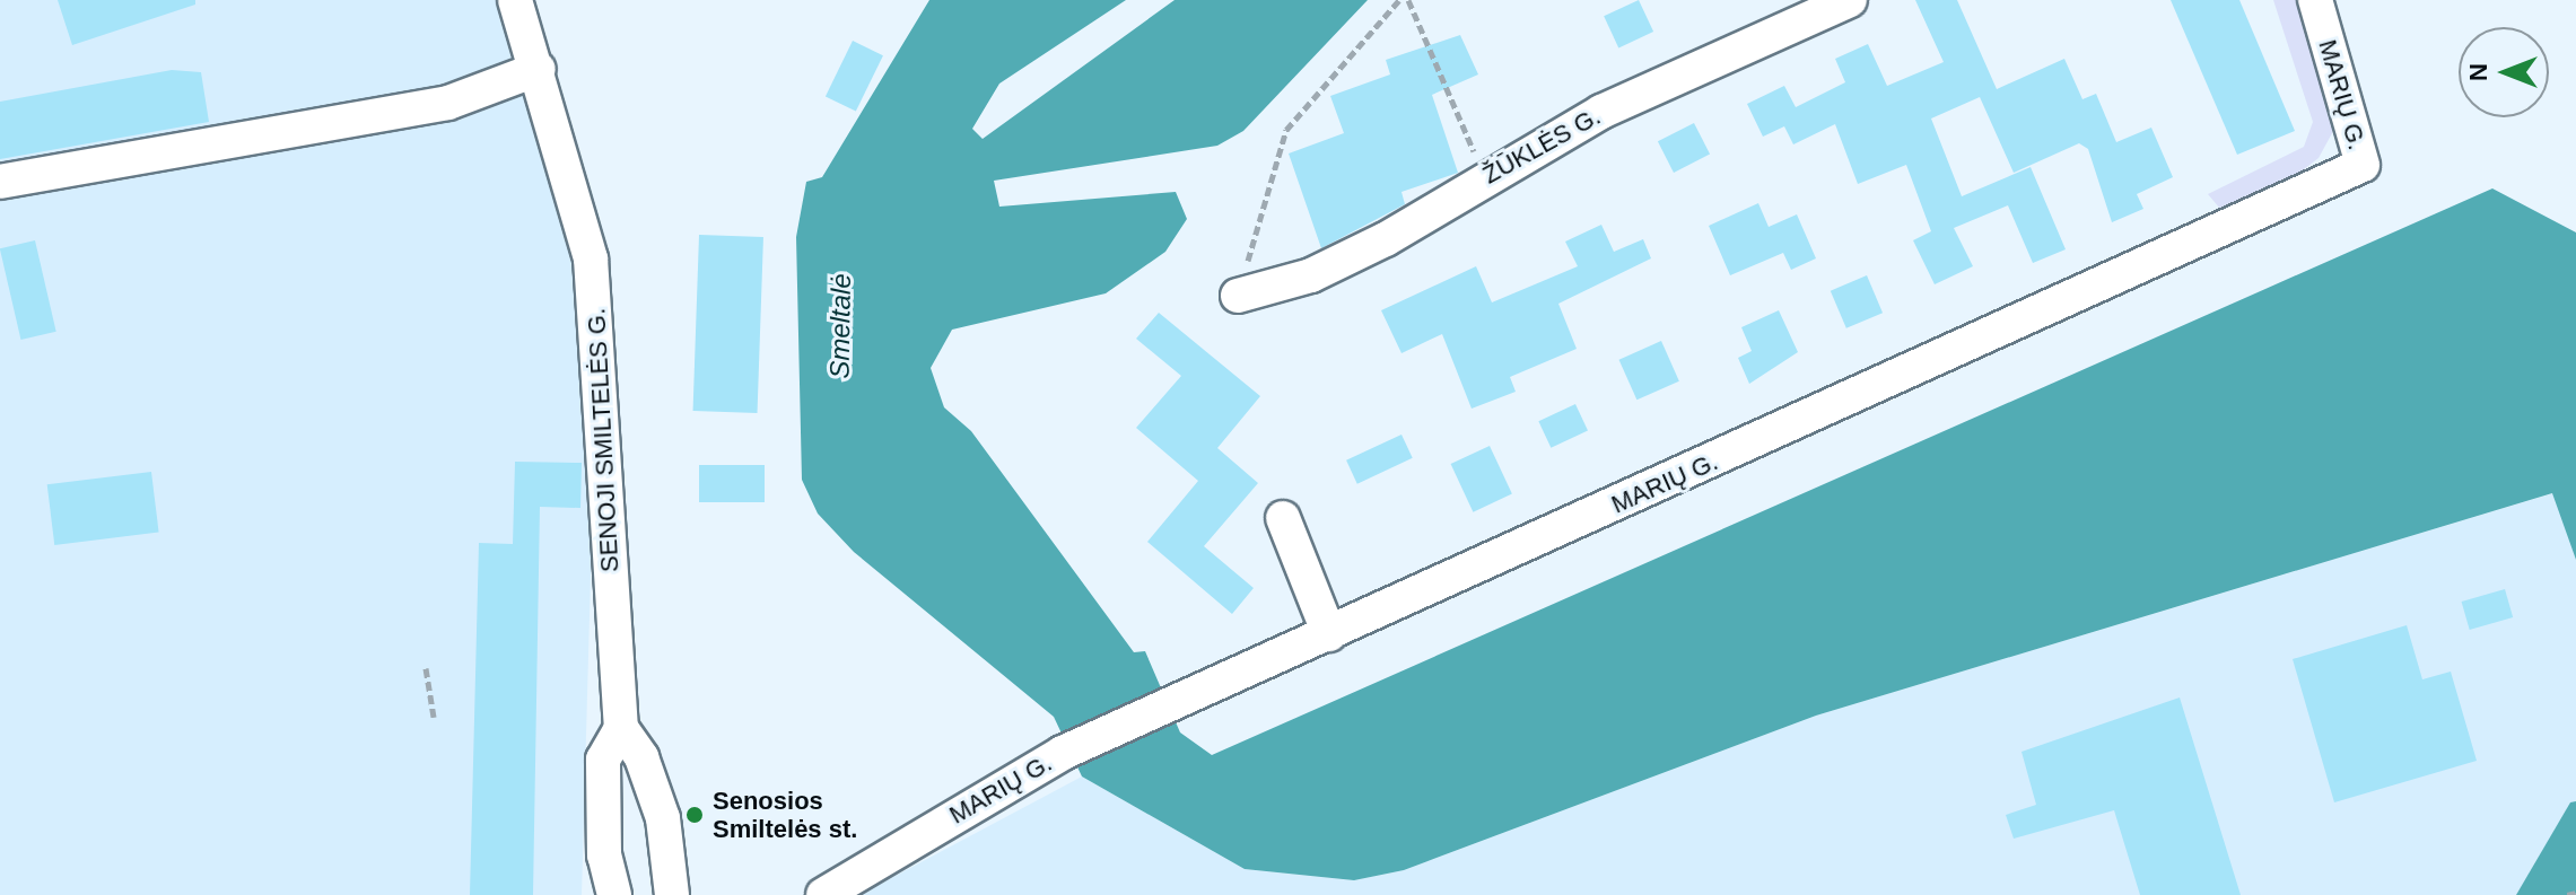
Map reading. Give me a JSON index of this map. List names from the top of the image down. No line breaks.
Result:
{"streets":{"street":["MARIŲ G.","ŽŪKLĖS G.","SENOJI SMILTELĖS G."]},"water":["Smeltalė"],"places":["Senosios Smiltelės st."],"north":"left"}
